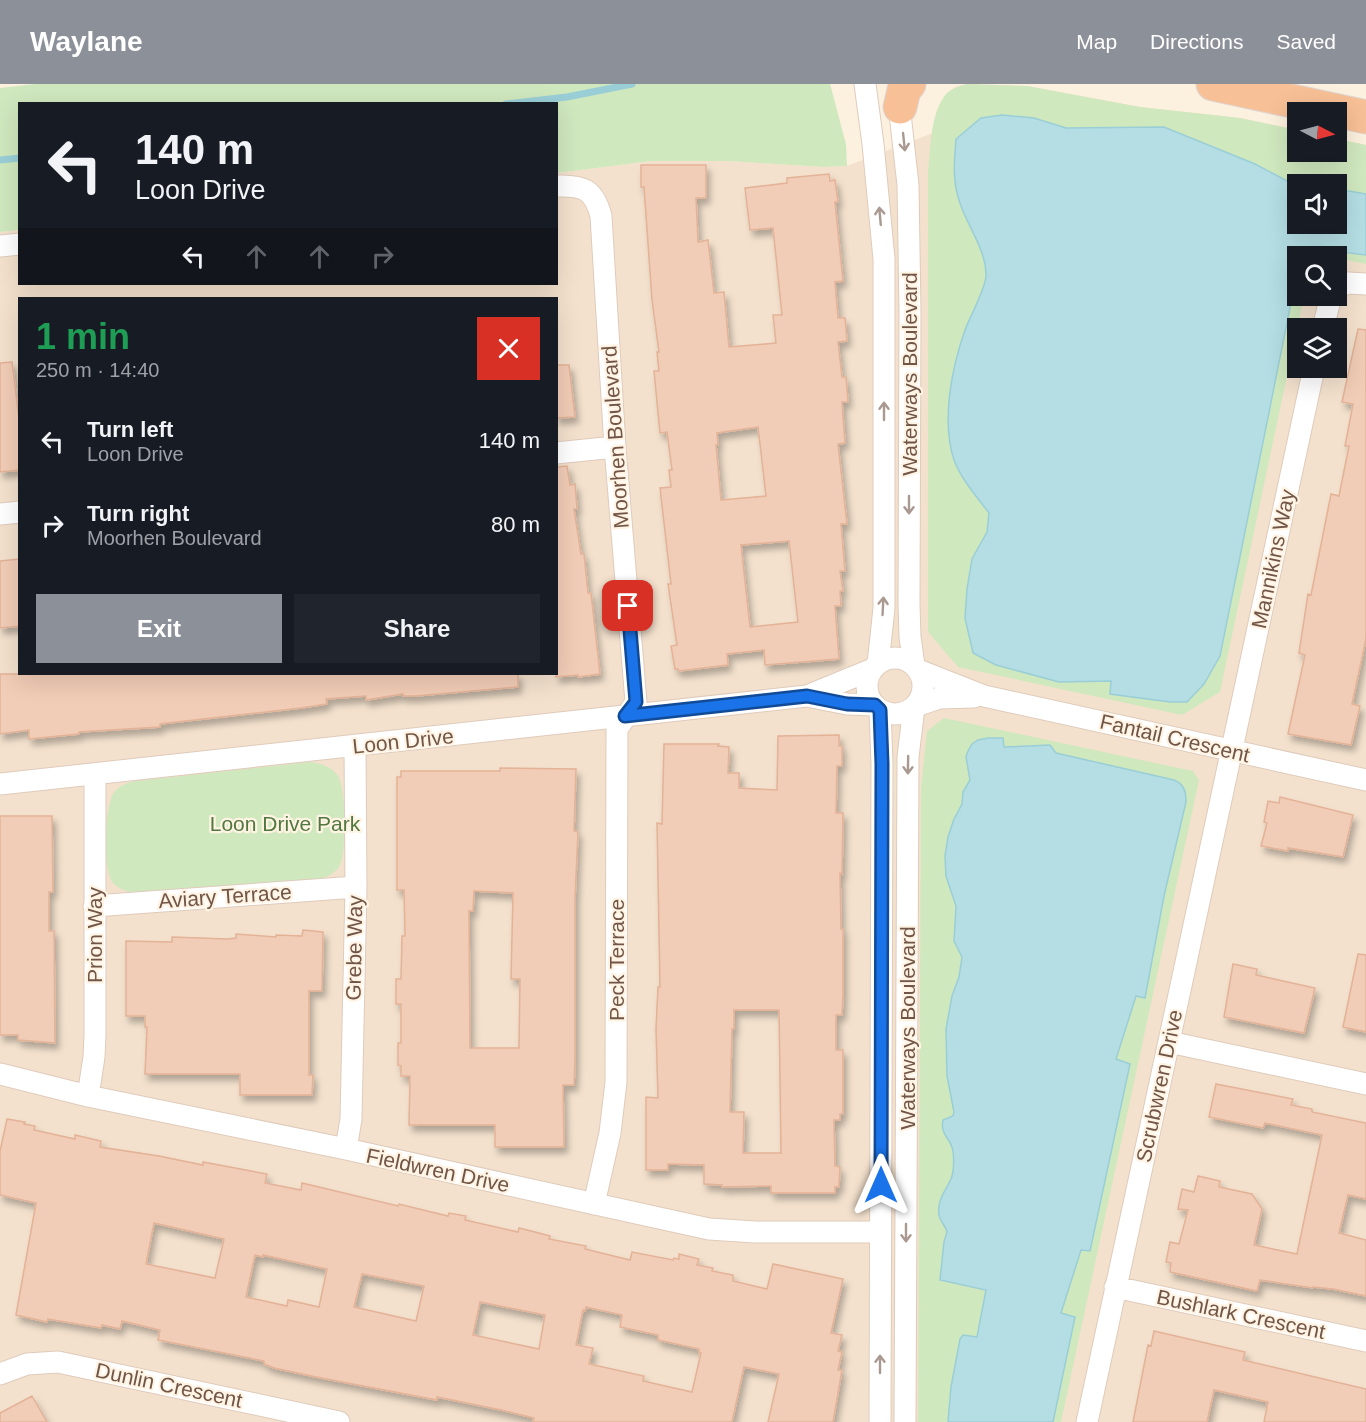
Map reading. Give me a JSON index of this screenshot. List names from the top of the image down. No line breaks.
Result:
{"streets":{"street":["Waterways Boulevard","Moorhen Boulevard","Mannikins Way","Fantail Crescent","Loon Drive","Aviary Terrace","Prion Way","Grebe Way","Peck Terrace","Scrubwren Drive","Fieldwren Drive","Bushlark Crescent","Dunlin Crescent"]},"crossings":[["Waterways Boulevard","Fantail Crescent"],["Waterways Boulevard","Loon Drive"],["Waterways Boulevard","Fieldwren Drive"],["Moorhen Boulevard","Loon Drive"],["Moorhen Boulevard","Peck Terrace"],["Mannikins Way","Fantail Crescent"],["Mannikins Way","Scrubwren Drive"],["Fantail Crescent","Loon Drive"],["Fantail Crescent","Scrubwren Drive"],["Loon Drive","Prion Way"],["Loon Drive","Grebe Way"],["Loon Drive","Peck Terrace"],["Aviary Terrace","Prion Way"],["Aviary Terrace","Grebe Way"],["Prion Way","Fieldwren Drive"],["Grebe Way","Fieldwren Drive"],["Peck Terrace","Fieldwren Drive"],["Scrubwren Drive","Bushlark Crescent"]],"parks":["Loon Drive Park"],"north":"right","page":{"header":"Waylane","nav":["Map","Directions","Saved"],"turn":["140 m","Loon Drive"],"heading":["1 min","250 m · 14:40"],"list":[{"name":"Turn left","note":"Loon Drive","value":"140 m"},{"name":"Turn right","note":"Moorhen Boulevard","value":"80 m"}],"buttons":["Exit","Share"]}}
